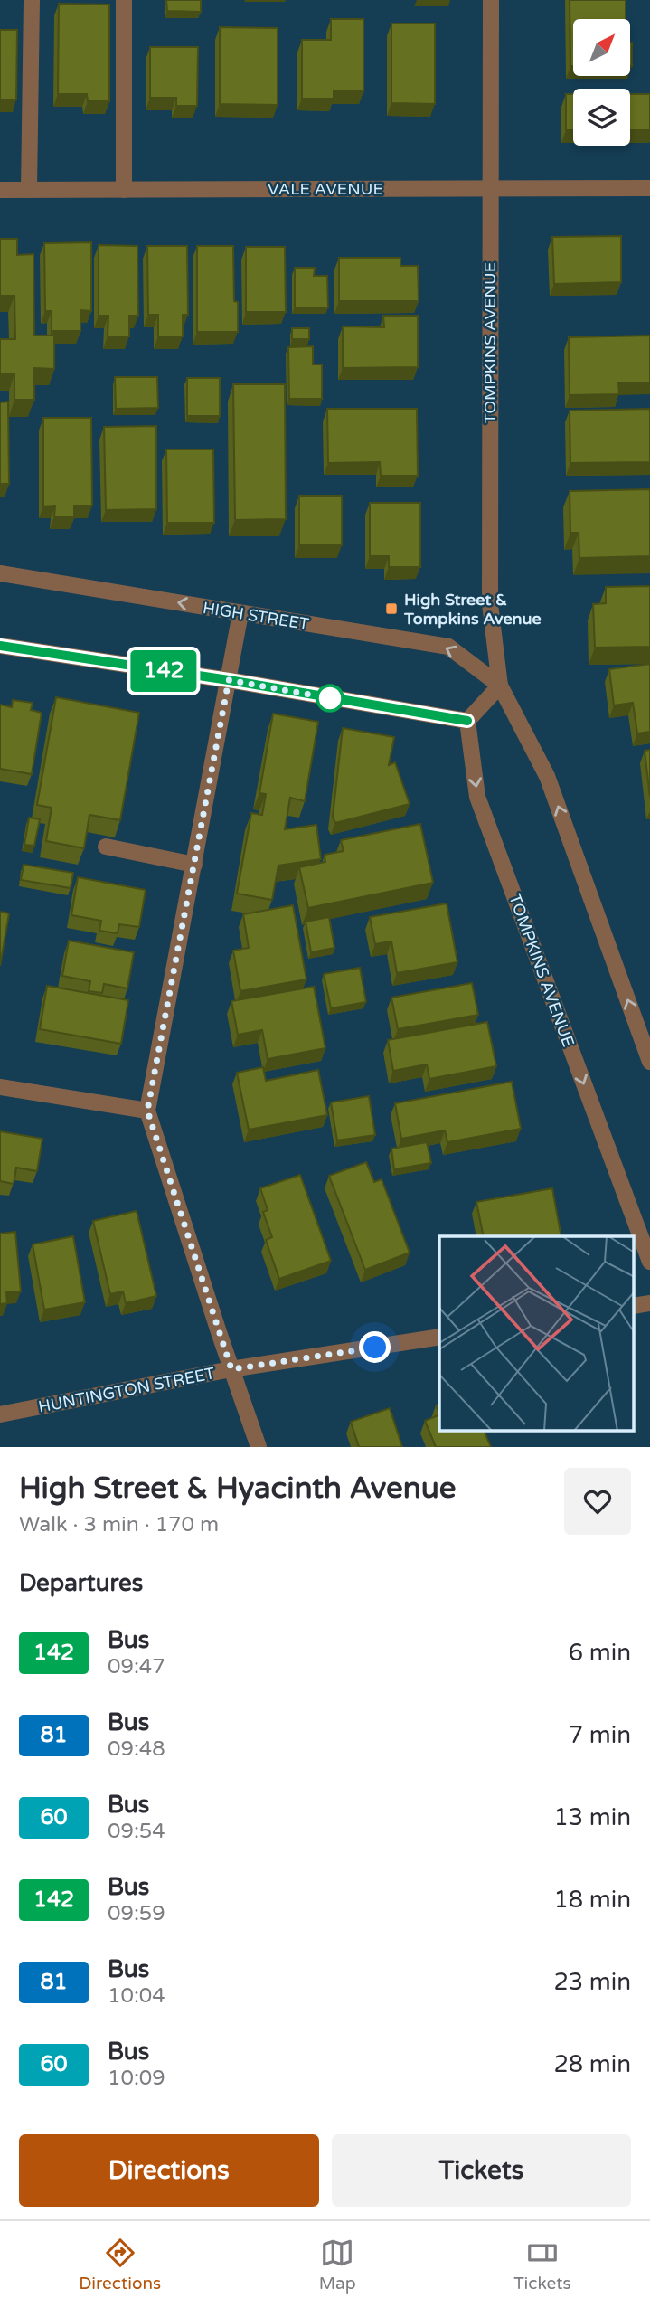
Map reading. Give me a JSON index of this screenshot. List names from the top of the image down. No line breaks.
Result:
{"streets":{"street":["VALE AVENUE","TOMPKINS AVENUE","HIGH STREET","HUNTINGTON STREET"]},"crossings":[["VALE AVENUE","TOMPKINS AVENUE"],["TOMPKINS AVENUE","HIGH STREET"]],"places":{"transit":["High Street & Tompkins Avenue"]},"lines":["bus line 142"],"north":"top right","page":{"on_map":"142","heading":[["High Street & Hyacinth Avenue","Walk · 3 min · 170 m"],"Departures"],"list":[{"mark":"142","name":"Bus","note":"09:47","value":"6 min"},{"mark":"81","name":"Bus","note":"09:48","value":"7 min"},{"mark":"60","name":"Bus","note":"09:54","value":"13 min"},{"mark":"142","name":"Bus","note":"09:59","value":"18 min"},{"mark":"81","name":"Bus","note":"10:04","value":"23 min"},{"mark":"60","name":"Bus","note":"10:09","value":"28 min"}],"buttons":["Directions","Tickets"],"tabs":["Directions","Map","Tickets"]}}
